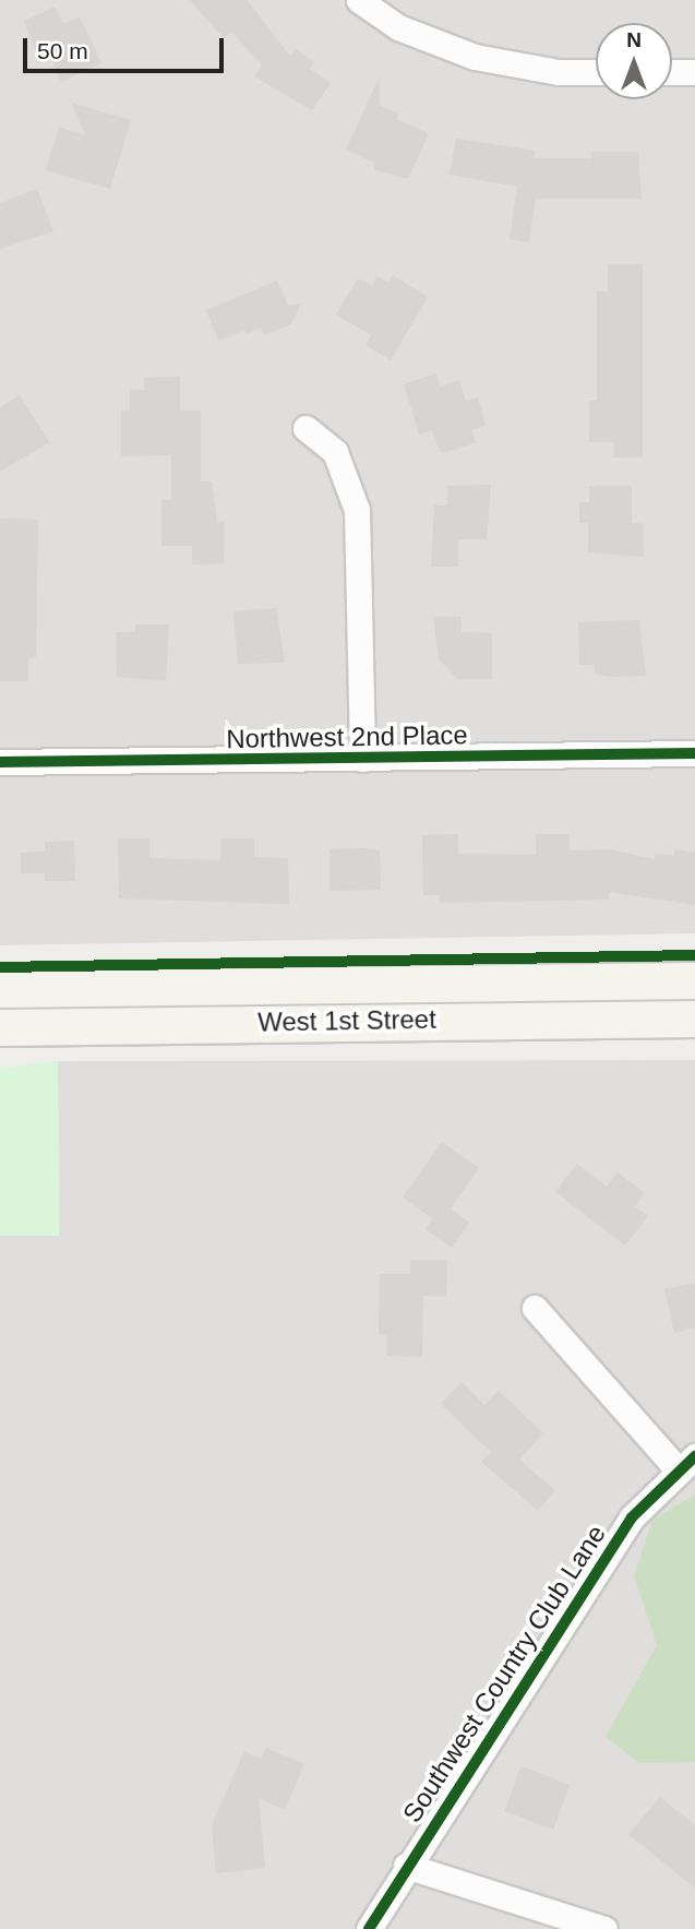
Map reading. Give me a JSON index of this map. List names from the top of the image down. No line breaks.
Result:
{"streets":{"main road":["West 1st Street"],"street":["Northwest 2nd Place","Southwest Country Club Lane"]},"scale_bar":"50 m","north":"top"}
